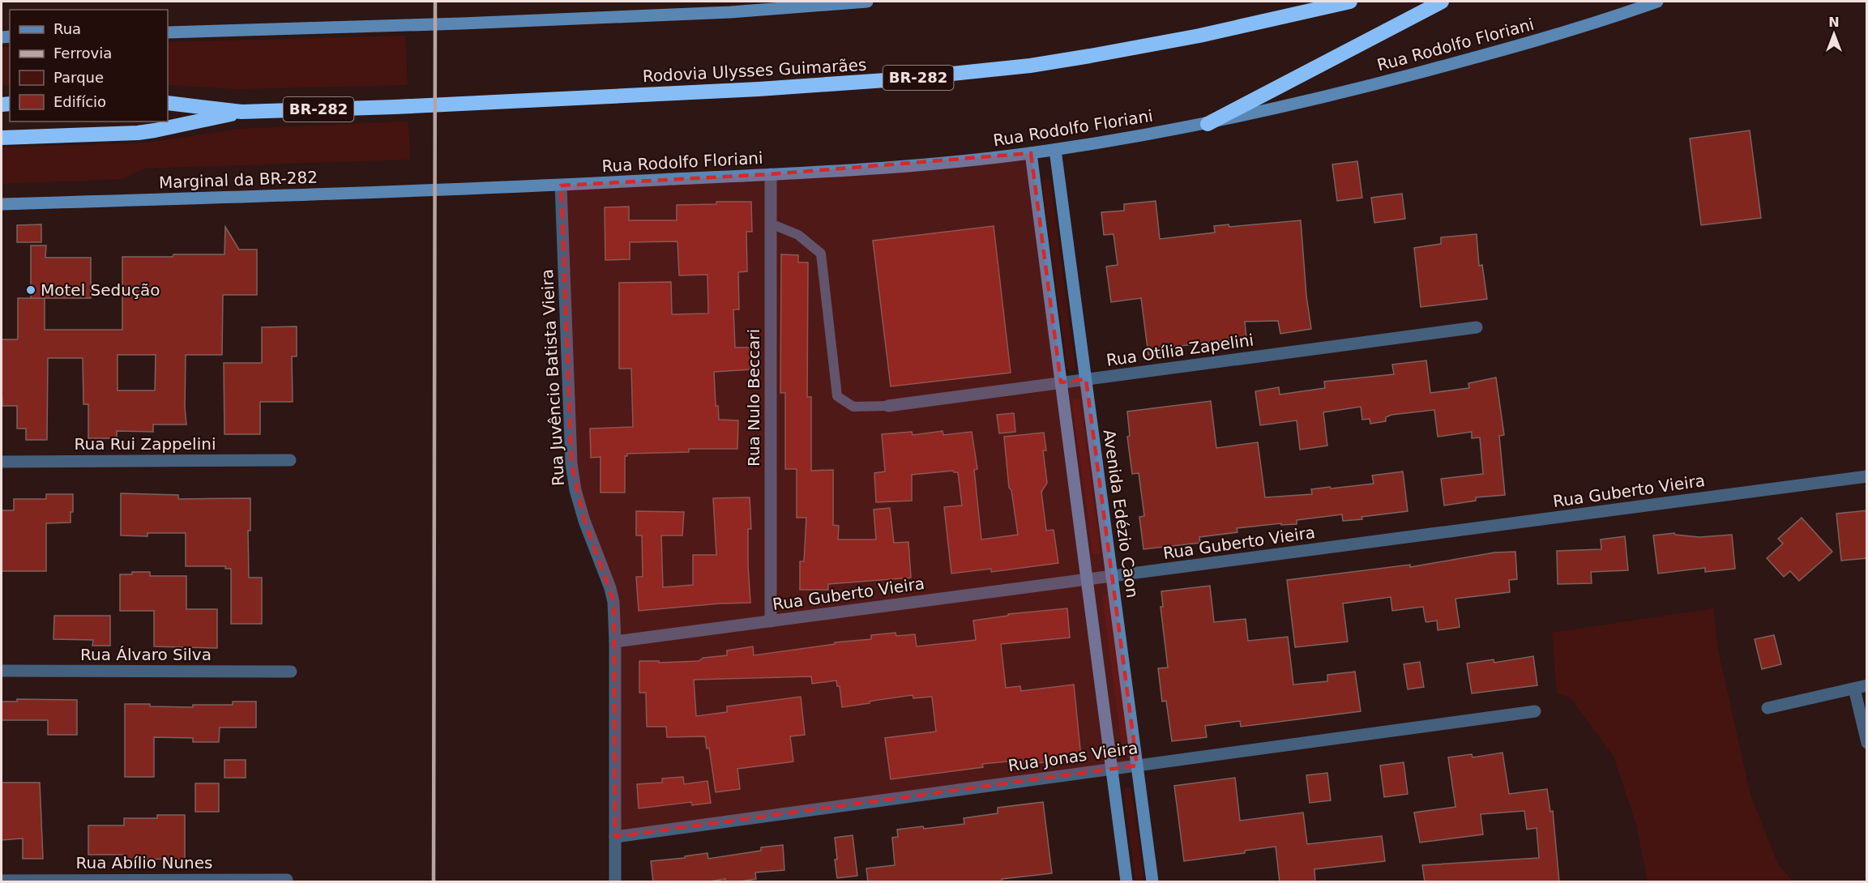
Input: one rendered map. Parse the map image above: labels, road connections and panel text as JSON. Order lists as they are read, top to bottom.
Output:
{
  "streets": {
    "highway": ["Rodovia Ulysses Guimarães", "BR-282"],
    "main road": ["Rua Rodolfo Floriani", "Marginal da BR-282", "Avenida Edézio Caon"],
    "street": [
      "Rua Otília Zapelini",
      "Rua Juvêncio Batista Vieira",
      "Rua Nulo Beccari",
      "Rua Rui Zappelini",
      "Rua Guberto Vieira",
      "Rua Álvaro Silva",
      "Rua Jonas Vieira",
      "Rua Abílio Nunes"
    ]
  },
  "crossings": [
    ["Rua Rodolfo Floriani", "Marginal da BR-282"],
    ["Rua Rodolfo Floriani", "Rua Juvêncio Batista Vieira"],
    ["Rua Rodolfo Floriani", "Rua Nulo Beccari"],
    ["Rua Rodolfo Floriani", "Avenida Edézio Caon"],
    ["Rua Otília Zapelini", "Avenida Edézio Caon"],
    ["Rua Juvêncio Batista Vieira", "Rua Guberto Vieira"],
    ["Rua Juvêncio Batista Vieira", "Rua Jonas Vieira"],
    ["Rua Nulo Beccari", "Rua Guberto Vieira"],
    ["Rua Guberto Vieira", "Avenida Edézio Caon"],
    ["Avenida Edézio Caon", "Rua Jonas Vieira"]
  ],
  "places": ["Motel Sedução"],
  "legend": [
    "Rua",
    "Ferrovia",
    "Parque",
    "Edifício"
  ],
  "north": "top"
}
